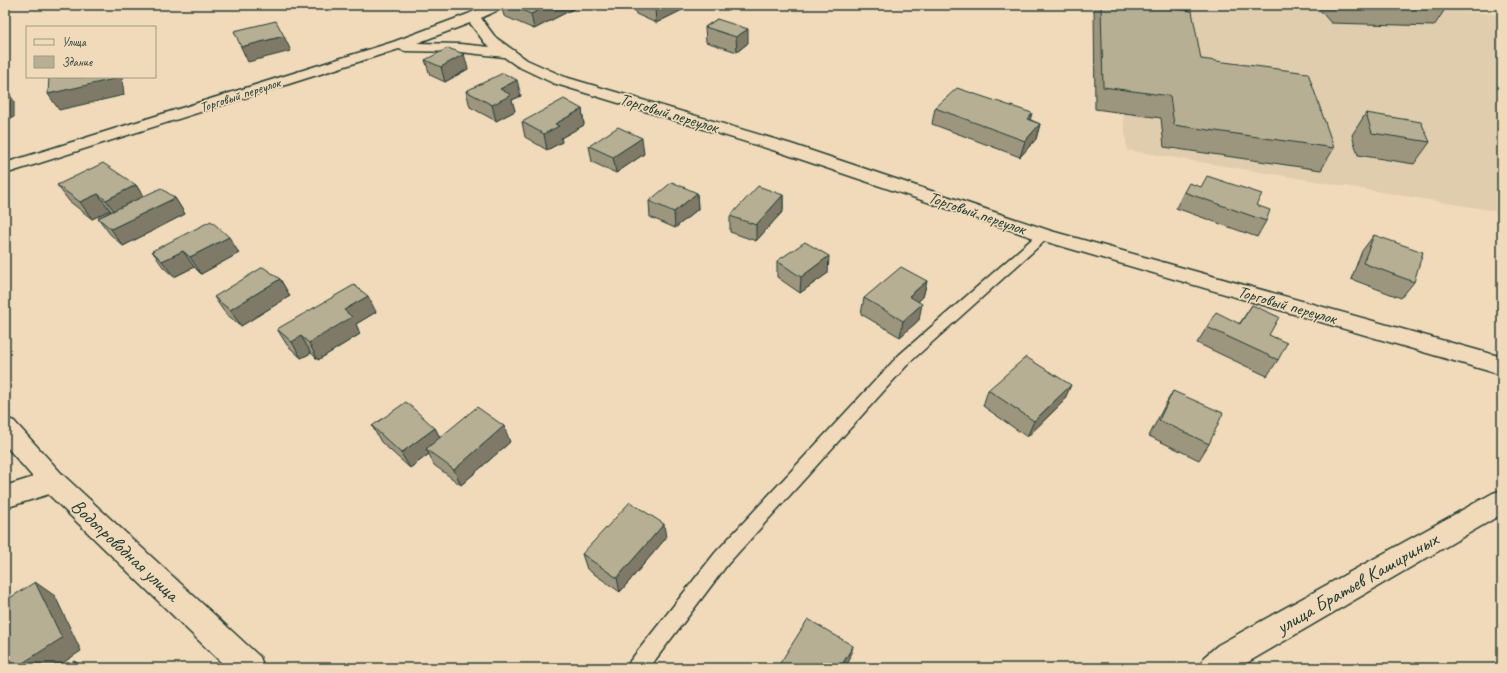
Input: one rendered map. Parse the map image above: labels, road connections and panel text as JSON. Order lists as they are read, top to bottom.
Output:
{
  "streets": {
    "street": ["Торговый переулок", "Водопроводная улица", "улица Братьев Кашириных"]
  },
  "legend": ["Улица", "Здание"]
}
